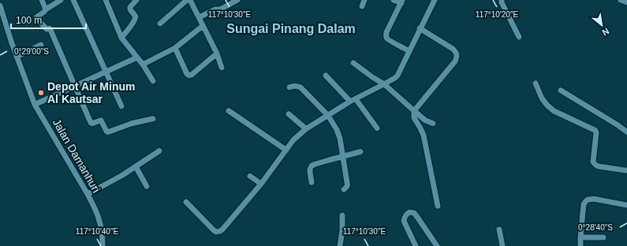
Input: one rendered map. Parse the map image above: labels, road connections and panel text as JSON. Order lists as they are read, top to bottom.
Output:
{
  "streets": {
    "street": ["Jalan Damanhuri"]
  },
  "districts": ["Sungai Pinang Dalam"],
  "places": ["Depot Air Minum Al Kautsar"],
  "scale_bar": "100 m",
  "north": "bottom right",
  "coordinates": [
    "117°10'30\"E",
    "117°10'20\"E",
    "0°29'00\"S",
    "0°28'40\"S",
    "117°10'40\"E"
  ]
}
